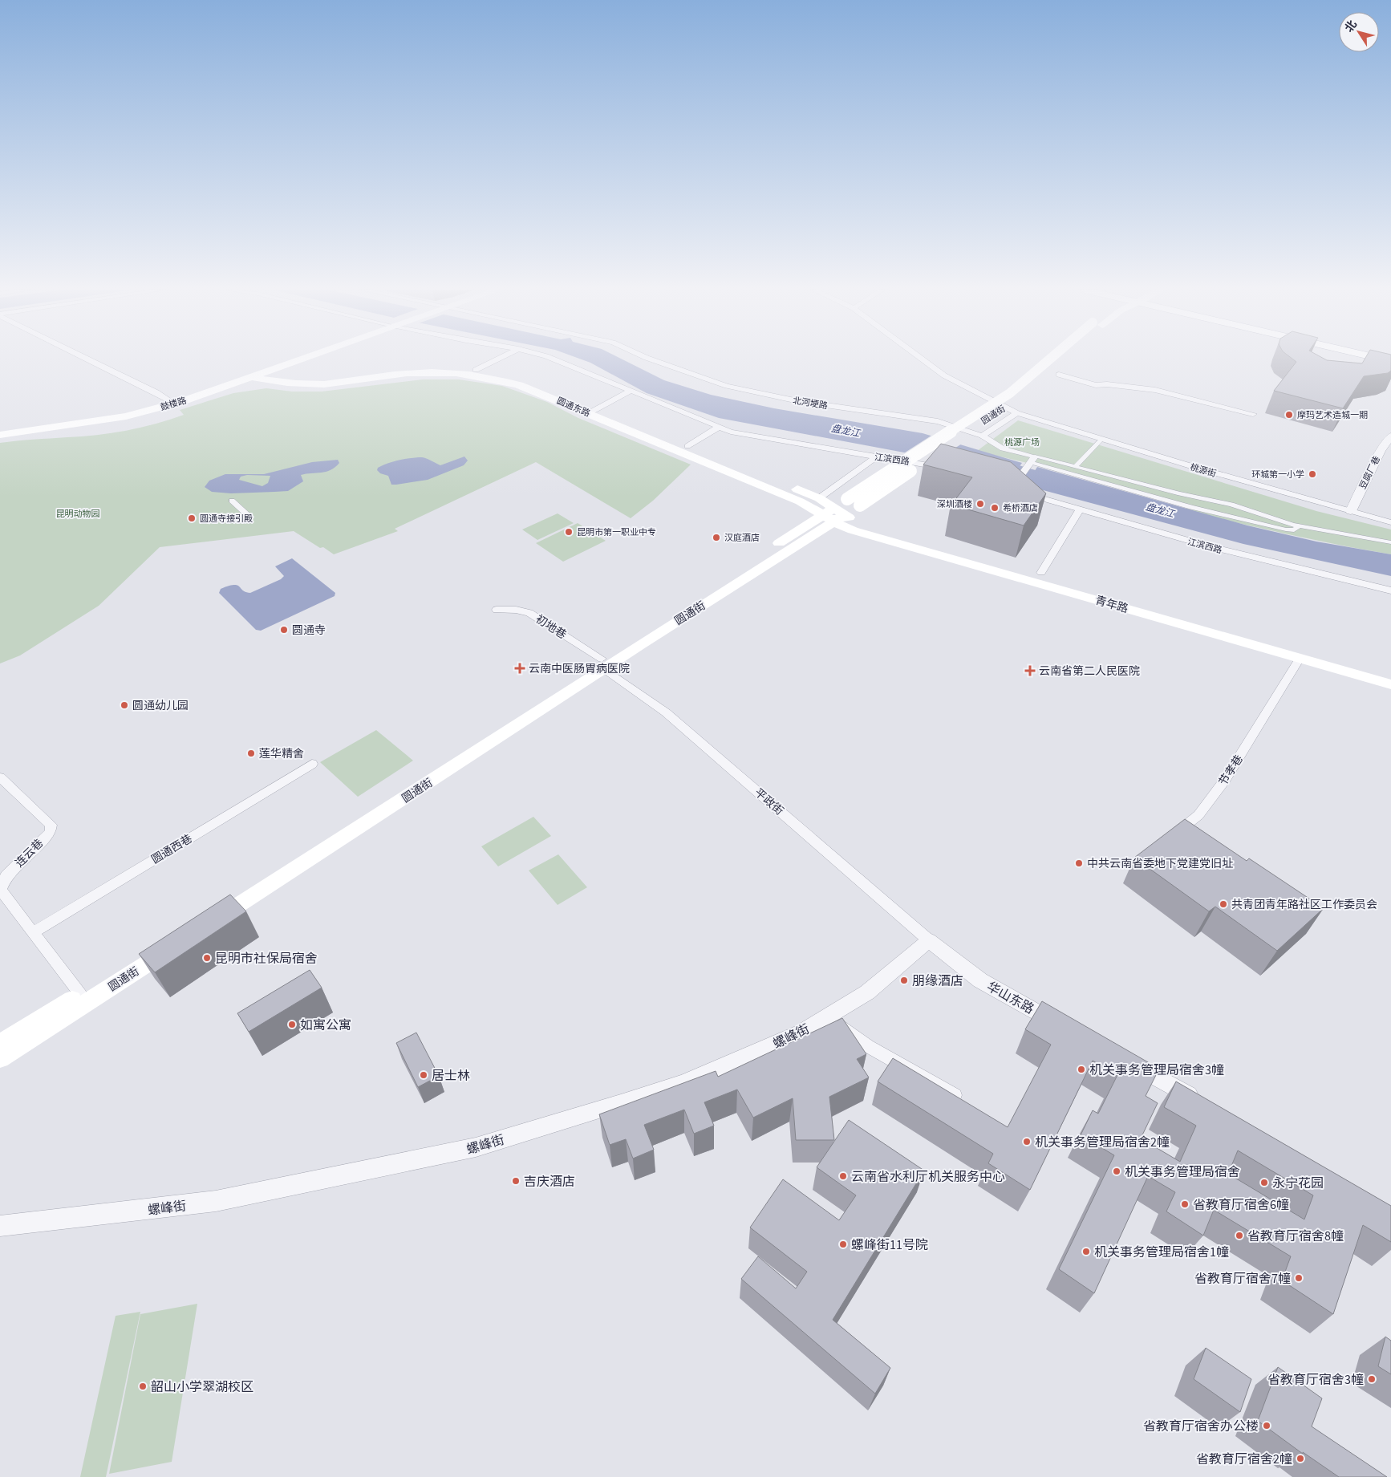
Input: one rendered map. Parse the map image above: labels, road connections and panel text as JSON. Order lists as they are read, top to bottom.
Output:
{
  "streets": {
    "main road": [
      "鼓楼路",
      "圆通东路",
      "园通街",
      "青年路",
      "圆通街"
    ],
    "street": [
      "北河埂路",
      "江滨西路",
      "桃源街",
      "豆腐厂巷",
      "初地巷",
      "节孝巷",
      "平政街",
      "圆通西巷",
      "连云巷",
      "华山东路",
      "螺峰街"
    ]
  },
  "crossings": [
    ["鼓楼路", "圆通东路"],
    ["圆通东路", "园通街"],
    ["圆通东路", "青年路"],
    ["圆通东路", "圆通街"],
    ["园通街", "青年路"],
    ["园通街", "圆通街"],
    ["桃源街", "豆腐厂巷"],
    ["青年路", "圆通街"],
    ["青年路", "节孝巷"],
    ["圆通街", "初地巷"],
    ["圆通街", "平政街"],
    ["圆通街", "连云巷"],
    ["初地巷", "平政街"],
    ["平政街", "华山东路"],
    ["平政街", "螺峰街"],
    ["圆通西巷", "连云巷"],
    ["华山东路", "螺峰街"]
  ],
  "water": ["盘龙江"],
  "parks": ["桃源广场", "昆明动物园"],
  "places": {
    "other": [
      "摩玛艺术造城一期",
      "环城第一小学",
      "深圳酒楼",
      "希桥酒店",
      "圆通寺接引殿",
      "昆明市第一职业中专",
      "汉庭酒店",
      "圆通寺",
      "圆通幼儿园",
      "莲华精舍",
      "中共云南省委地下党建党旧址",
      "共青团青年路社区工作委员会",
      "昆明市社保局宿舍",
      "朋缘酒店",
      "如寓公寓",
      "机关事务管理局宿舍3幢",
      "居士林",
      "机关事务管理局宿舍2幢",
      "机关事务管理局宿舍",
      "云南省水利厅机关服务中心",
      "吉庆酒店",
      "永宁花园",
      "省教育厅宿舍6幢",
      "省教育厅宿舍8幢",
      "螺峰街11号院",
      "机关事务管理局宿舍1幢",
      "省教育厅宿舍7幢",
      "省教育厅宿舍3幢",
      "韶山小学翠湖校区",
      "省教育厅宿舍办公楼",
      "省教育厅宿舍2幢"
    ],
    "health": ["云南中医肠胃病医院", "云南省第二人民医院"]
  },
  "north": "top left"
}
